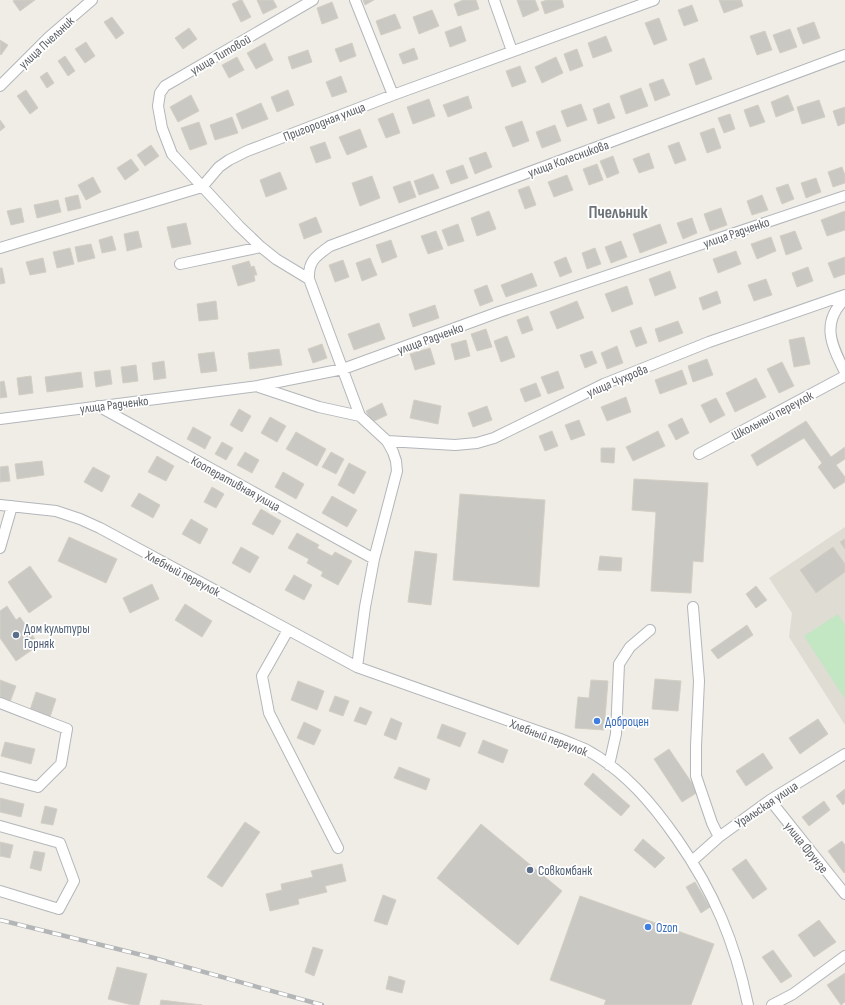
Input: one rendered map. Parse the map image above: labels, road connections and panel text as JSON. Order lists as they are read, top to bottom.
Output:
{
  "streets": {
    "street": [
      "улица Пчельник",
      "улица Титовой",
      "Пригородная улица",
      "улица Колесникова",
      "улица Радченко",
      "улица Чухрова",
      "Школьный переулок",
      "Кооперативная улица",
      "Хлебный переулок",
      "Уральская улица",
      "улица Фрунзе"
    ]
  },
  "crossings": [
    ["улица Титовой", "Пригородная улица"],
    ["улица Титовой", "улица Колесникова"],
    ["улица Радченко", "Кооперативная улица"],
    ["Хлебный переулок", "Уральская улица"],
    ["Уральская улица", "улица Фрунзе"]
  ],
  "districts": ["Пчельник"],
  "places": [
    "Дом культуры Горняк",
    "Доброцен",
    "Совкомбанк",
    "Ozon"
  ]
}
